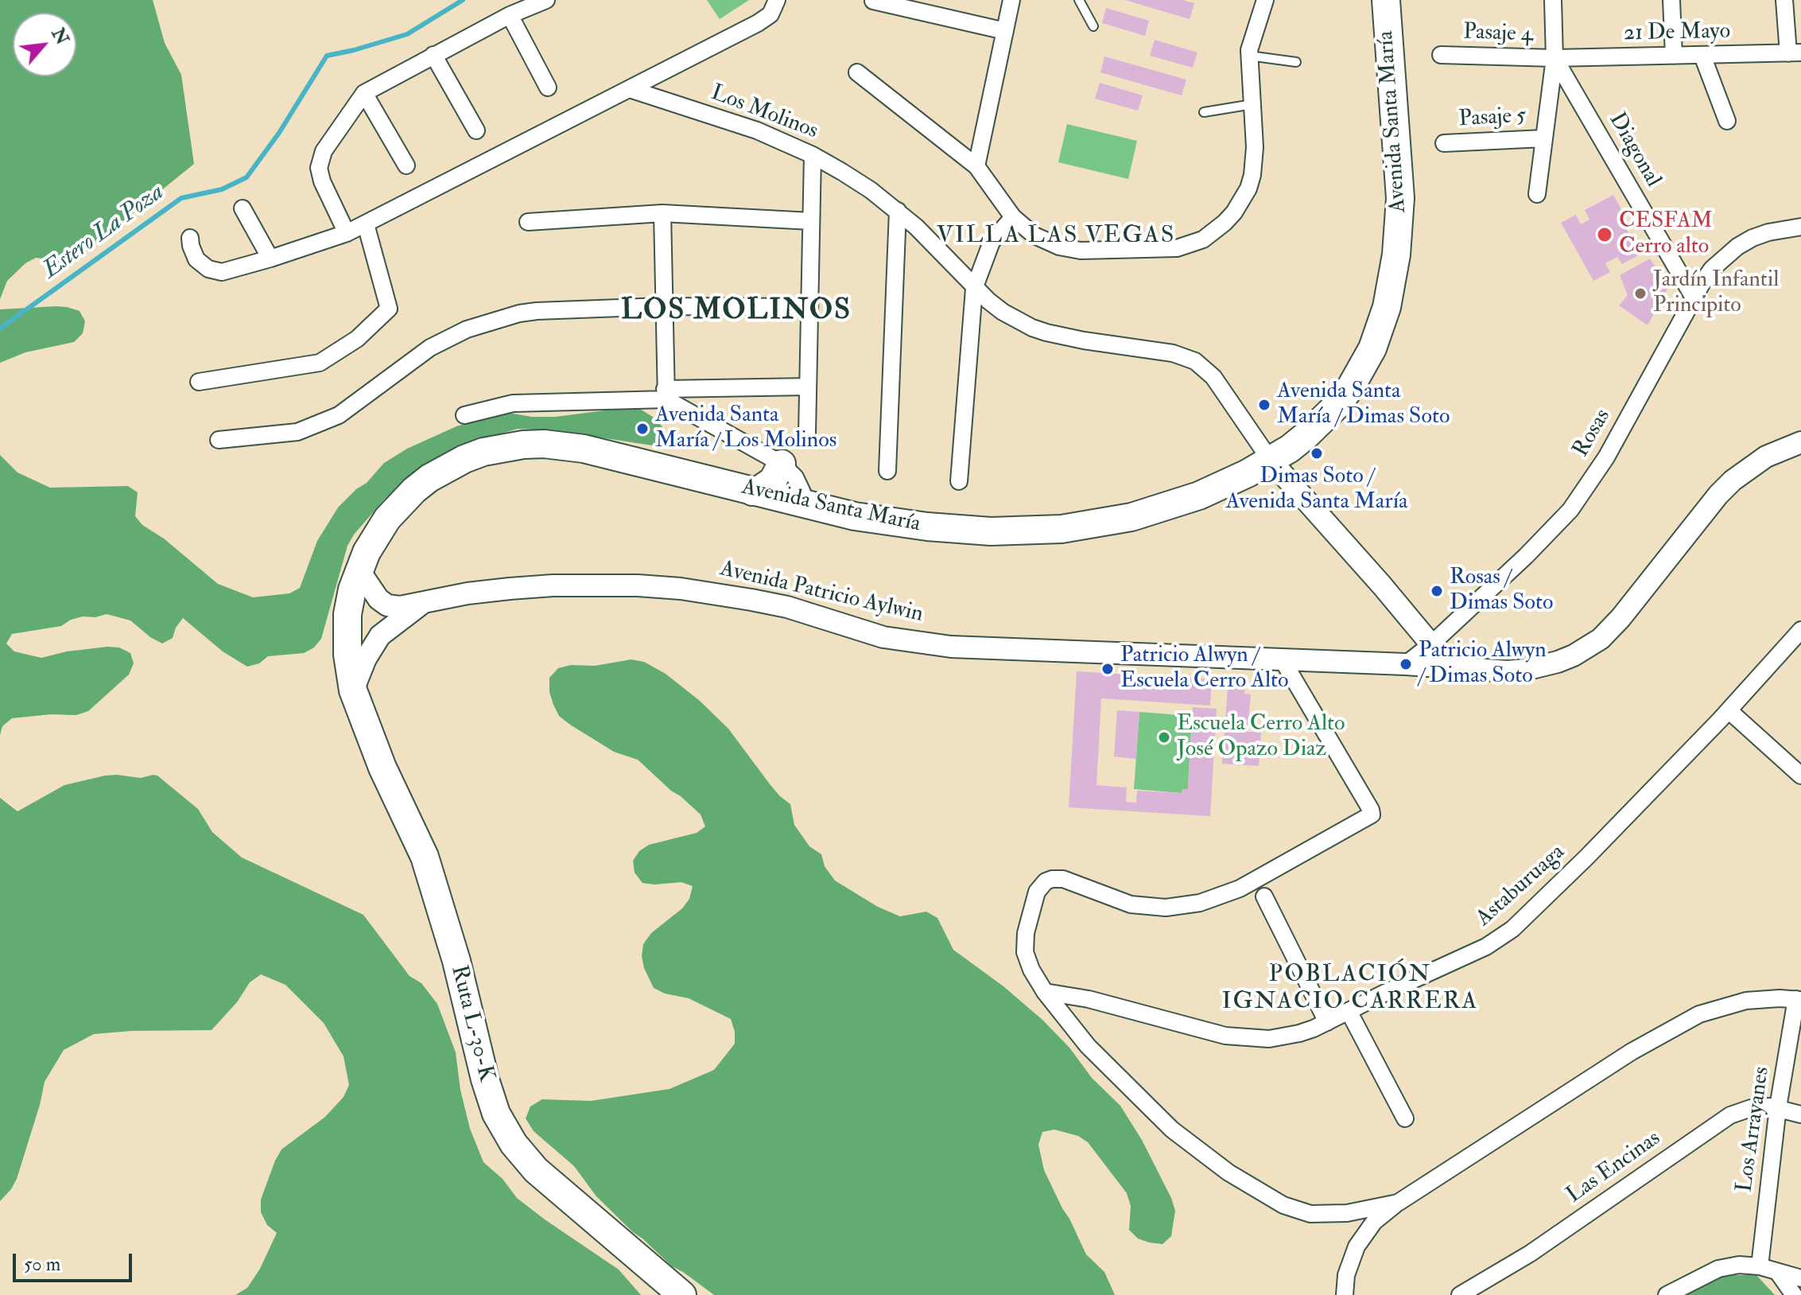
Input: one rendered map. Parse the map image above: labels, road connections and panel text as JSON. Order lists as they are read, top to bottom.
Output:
{
  "streets": {
    "main road": ["Avenida Santa María", "Ruta L-30-K"],
    "street": [
      "21 De Mayo",
      "Pasaje 4",
      "Los Molinos",
      "Pasaje 5",
      "Diagonal",
      "Rosas",
      "Avenida Patricio Aylwin",
      "Astaburuaga",
      "Los Arrayanes",
      "Las Encinas"
    ]
  },
  "crossings": [
    ["21 De Mayo", "Pasaje 4"],
    ["21 De Mayo", "Diagonal"],
    ["Pasaje 4", "Diagonal"],
    ["Los Molinos", "Avenida Santa María"],
    ["Avenida Santa María", "Avenida Patricio Aylwin"],
    ["Avenida Santa María", "Ruta L-30-K"],
    ["Diagonal", "Rosas"],
    ["Rosas", "Avenida Patricio Aylwin"],
    ["Avenida Patricio Aylwin", "Ruta L-30-K"],
    ["Los Arrayanes", "Las Encinas"]
  ],
  "districts": ["VILLA LAS VEGAS", "LOS MOLINOS", "POBLACIÓN IGNACIO CARRERA"],
  "water": ["Estero La Poza"],
  "places": [
    "CESFAM Cerro alto",
    "Jardín Infantil Principito",
    "Avenida Santa María / Dimas Soto",
    "Avenida Santa María / Los Molinos",
    "Dimas Soto / Avenida Santa María",
    "Rosas / Dimas Soto",
    "Patricio Alwyn / Dimas Soto",
    "Patricio Alwyn / Escuela Cerro Alto",
    "Escuela Cerro Alto José Opazo Diaz"
  ],
  "scale_bar": "50 m",
  "north": "top right"
}
